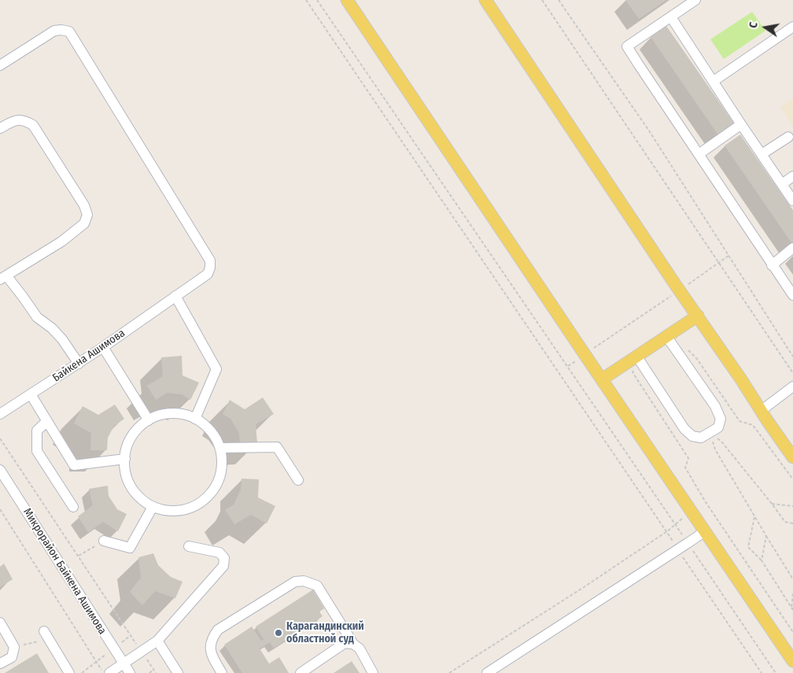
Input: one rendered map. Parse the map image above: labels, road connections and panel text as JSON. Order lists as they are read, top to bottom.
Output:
{
  "streets": {
    "street": ["Байкена Ашимова", "Микрорайон Байкена Ашимова"]
  },
  "places": ["Карагандинский областной суд"],
  "north": "left"
}
